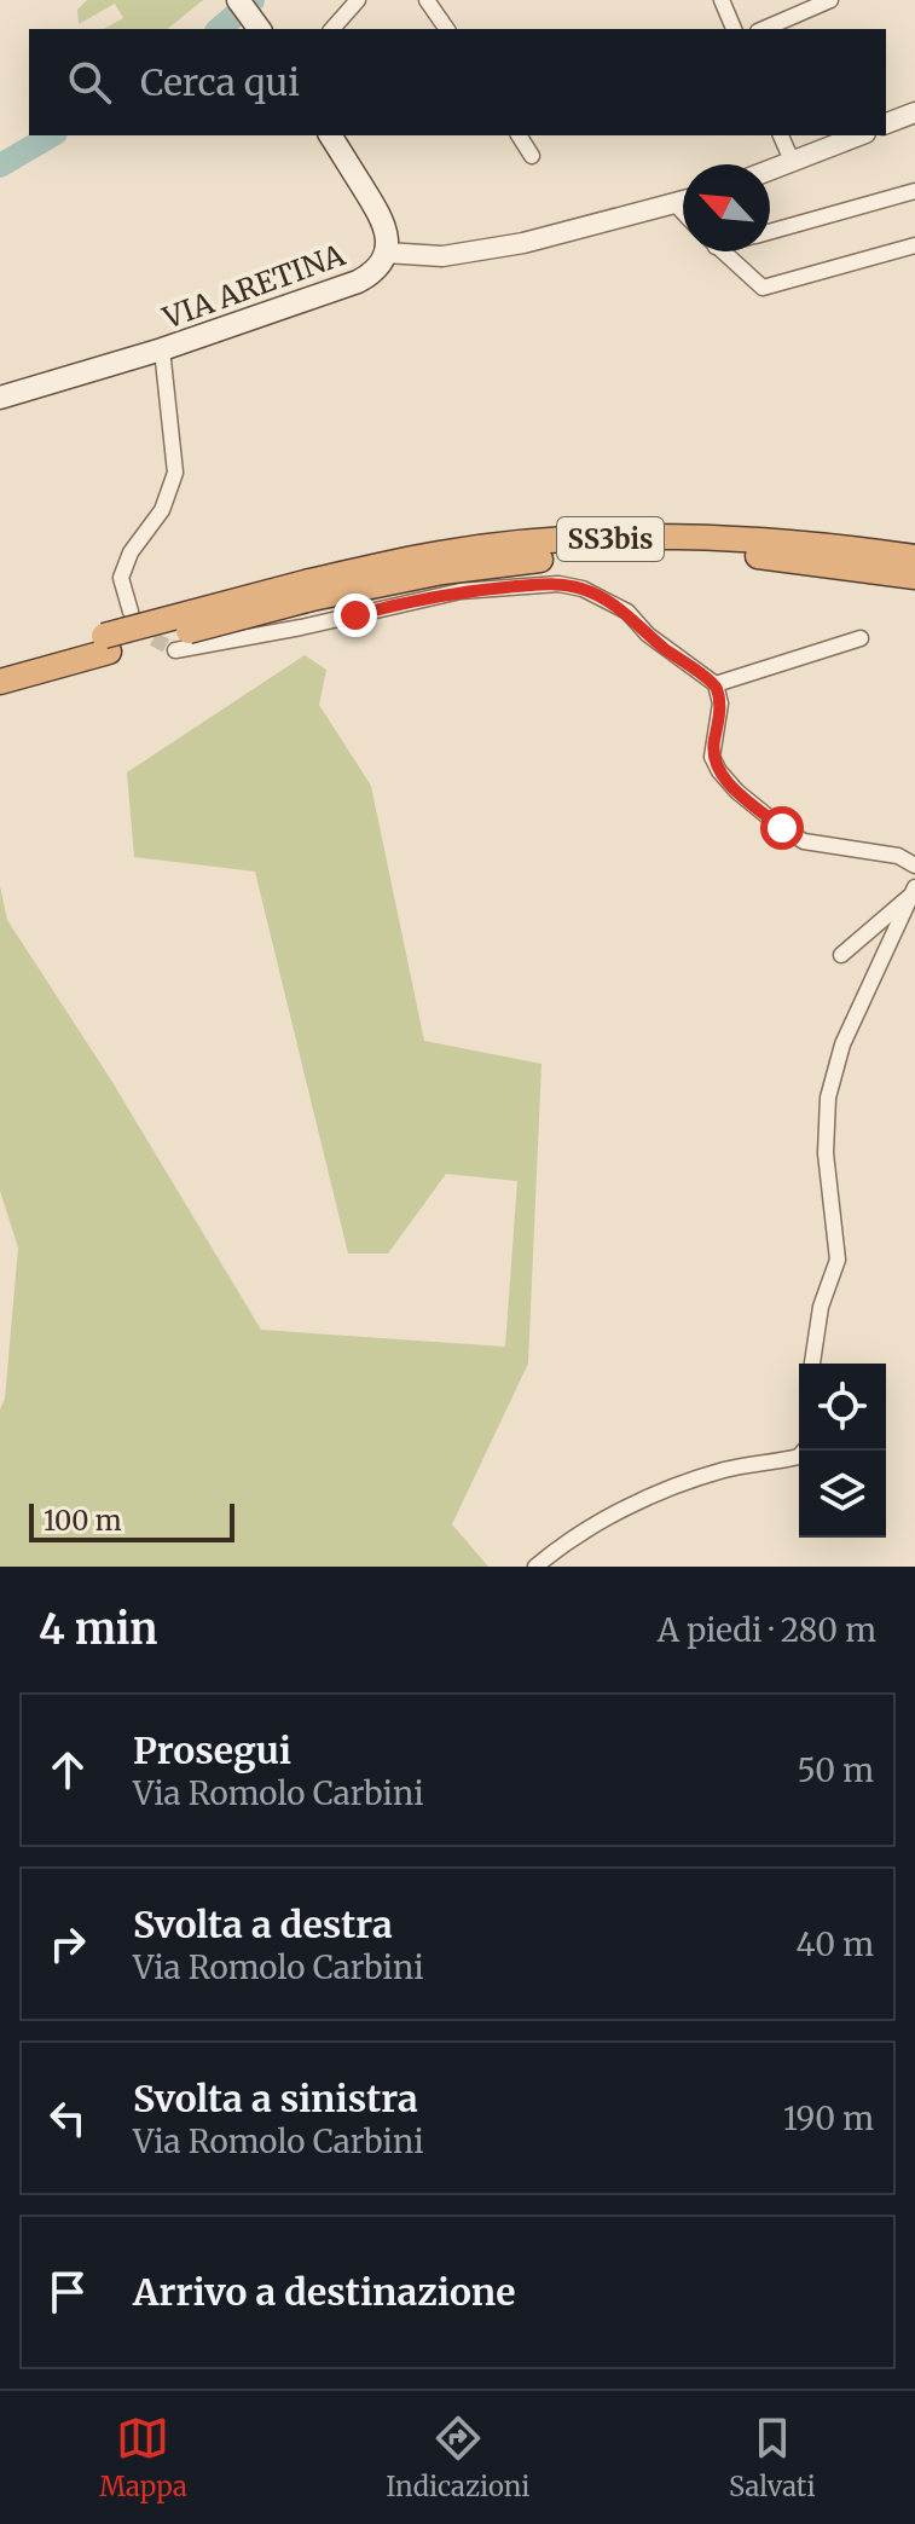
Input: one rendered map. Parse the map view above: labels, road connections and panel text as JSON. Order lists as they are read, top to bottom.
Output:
{
  "streets": {
    "highway": ["SS3bis"],
    "main road": ["VIA ARETINA"]
  },
  "scale_bar": "100 m",
  "north": "top left",
  "page": {
    "search": "Cerca qui",
    "scale": "100 m",
    "heading": ["4 min", "A piedi · 280 m"],
    "list": [
      ["Prosegui", "Via Romolo Carbini", "50 m"],
      ["Svolta a destra", "Via Romolo Carbini", "40 m"],
      ["Svolta a sinistra", "Via Romolo Carbini", "190 m"],
      "Arrivo a destinazione"
    ],
    "nav": ["Mappa", "Indicazioni", "Salvati"]
  }
}
